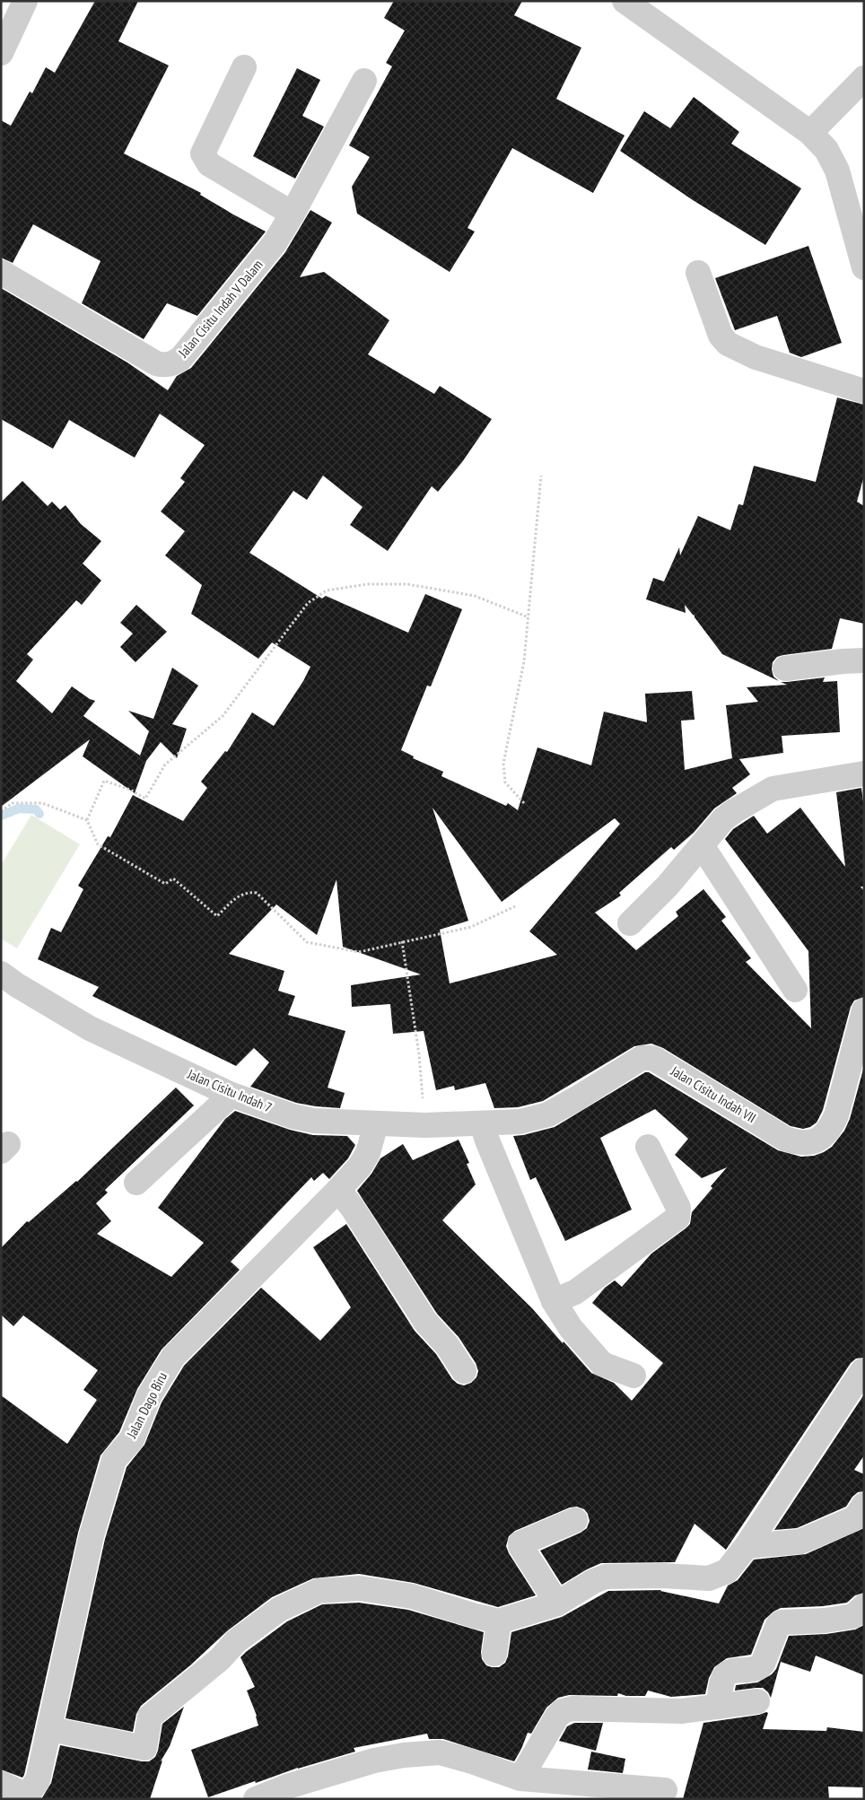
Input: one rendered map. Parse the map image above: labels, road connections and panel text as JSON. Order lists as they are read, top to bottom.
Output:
{
  "streets": {
    "street": [
      "Jalan Cisitu Indah V Dalam",
      "Jalan Cisitu Indah 7",
      "Jalan Cisitu Indah VII",
      "Jalan Dago Biru"
    ]
  },
  "crossings": [
    ["Jalan Cisitu Indah 7", "Jalan Cisitu Indah VII"],
    ["Jalan Cisitu Indah 7", "Jalan Dago Biru"]
  ]
}
